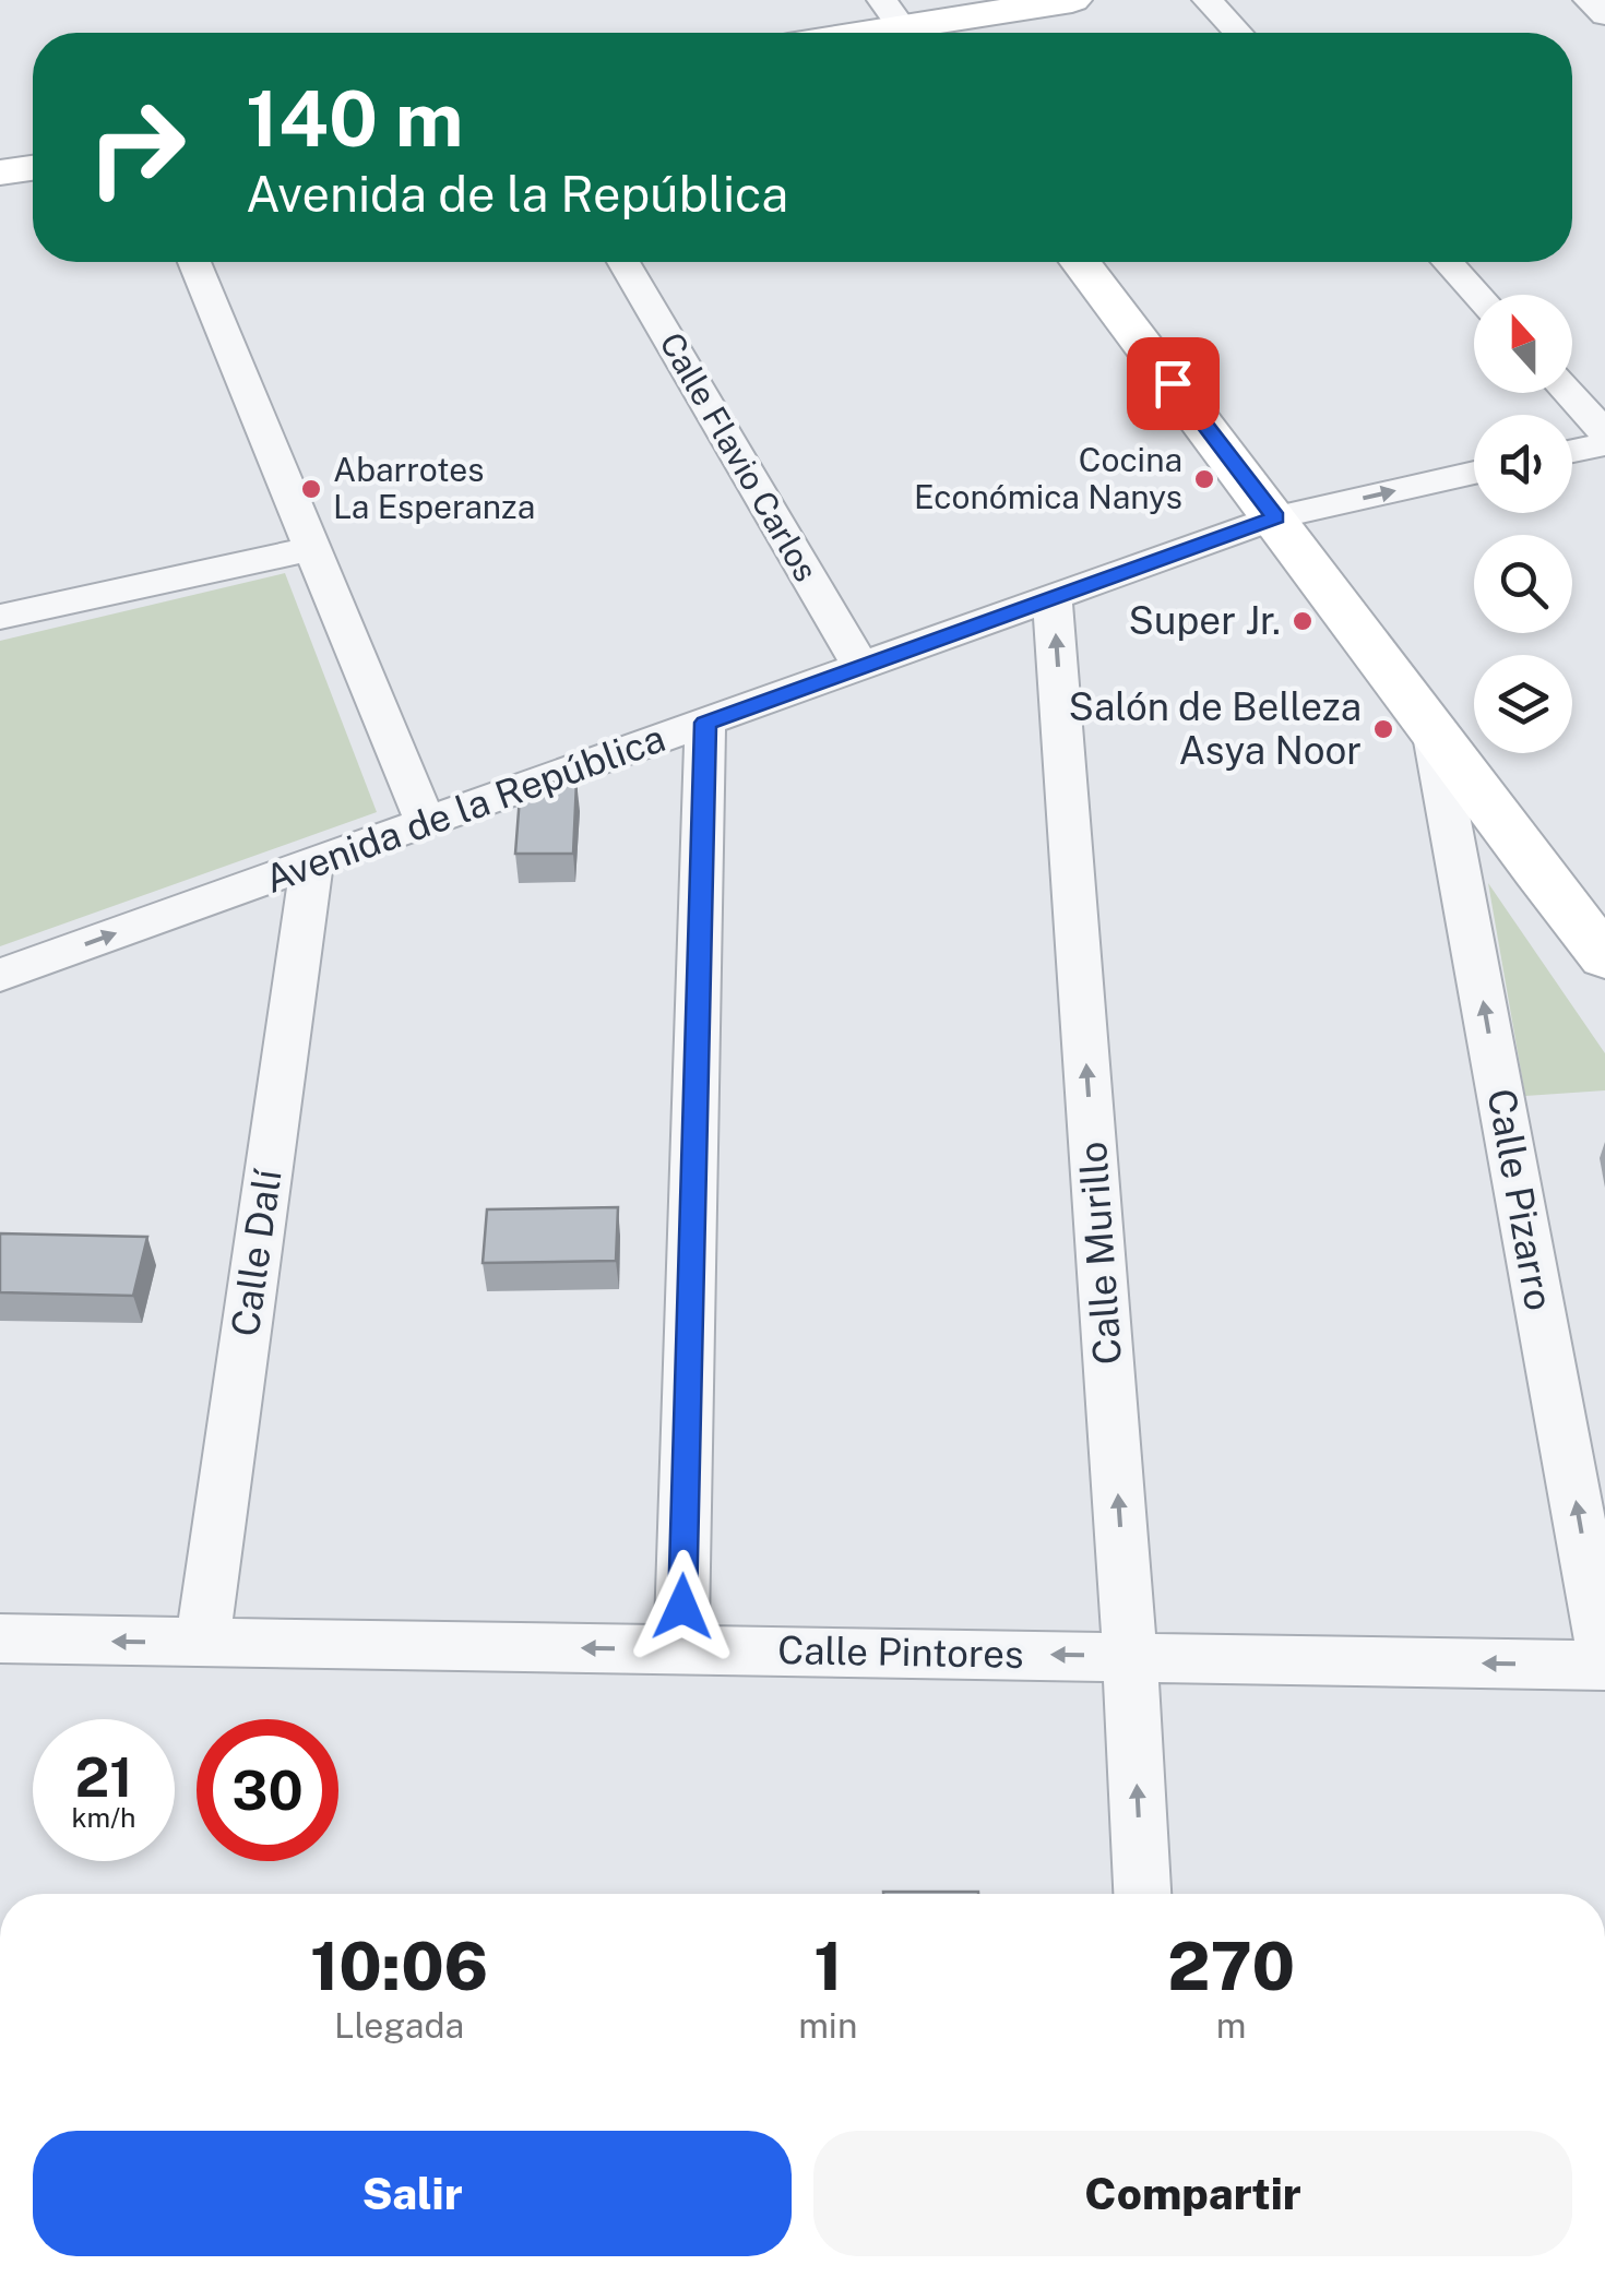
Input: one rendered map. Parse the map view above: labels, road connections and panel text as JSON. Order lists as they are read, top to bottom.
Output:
{
  "streets": {
    "street": [
      "Calle Flavio Carlos",
      "Avenida de la República",
      "Calle Pizarro",
      "Calle Dalí",
      "Calle Murillo",
      "Calle Pintores"
    ]
  },
  "crossings": [
    ["Calle Flavio Carlos", "Avenida de la República"],
    ["Avenida de la República", "Calle Dalí"],
    ["Avenida de la República", "Calle Murillo"],
    ["Calle Pizarro", "Calle Pintores"],
    ["Calle Dalí", "Calle Pintores"],
    ["Calle Murillo", "Calle Pintores"]
  ],
  "one_way": ["Calle Pizarro", "Calle Pintores"],
  "places": [
    "Cocina Económica Nanys",
    "Abarrotes La Esperanza",
    "Super Jr.",
    "Salón de Belleza Asya Noor"
  ],
  "north": "top",
  "page": {
    "turn": ["140 m", "Avenida de la República"],
    "speed": "21 km/h",
    "limit": "30",
    "eta": [
      "10:06",
      "Llegada",
      "1",
      "min",
      "270",
      "m"
    ],
    "buttons": ["Salir", "Compartir"]
  }
}
